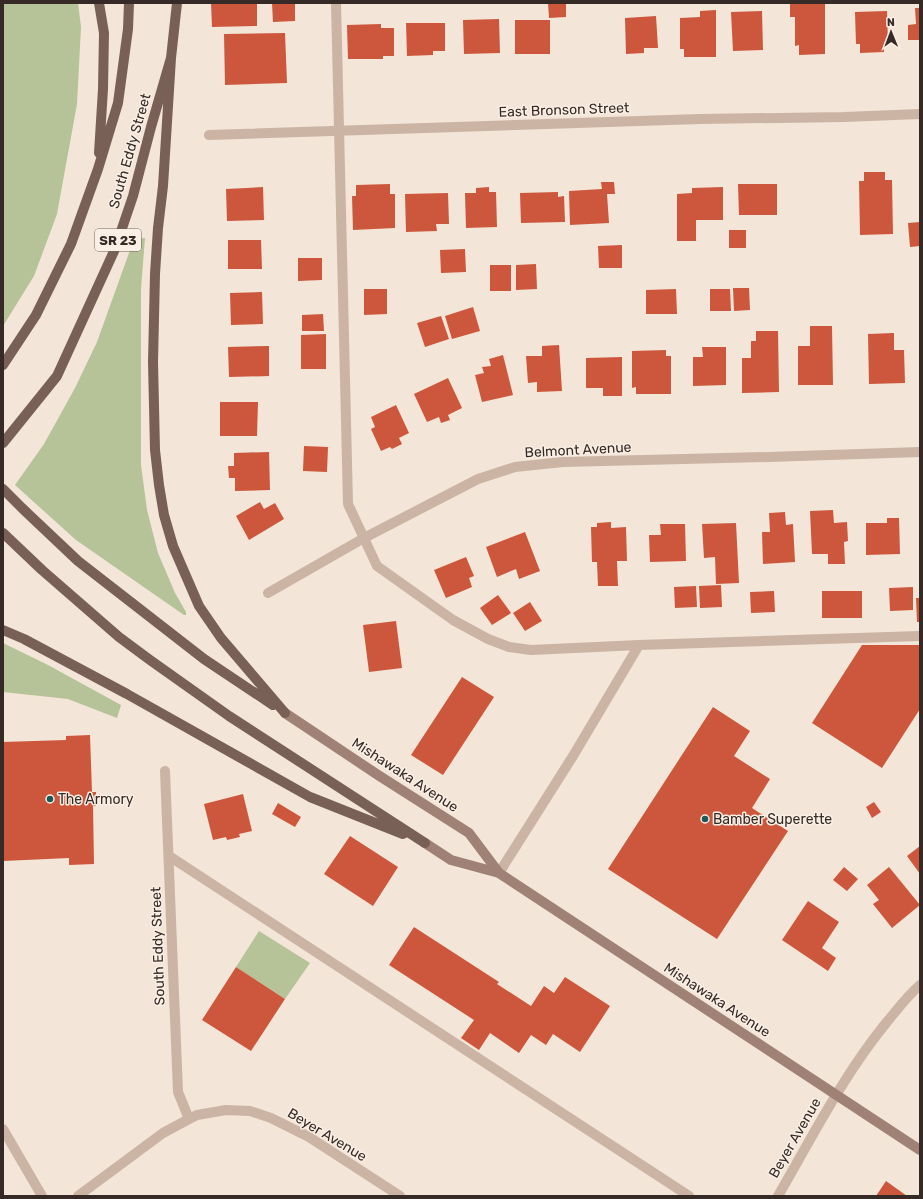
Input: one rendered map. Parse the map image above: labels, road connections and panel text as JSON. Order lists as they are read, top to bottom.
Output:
{
  "streets": {
    "main road": ["South Eddy Street", "SR 23", "Mishawaka Avenue"],
    "street": ["East Bronson Street", "Belmont Avenue", "Beyer Avenue"]
  },
  "crossings": [
    ["South Eddy Street", "Beyer Avenue"],
    ["Mishawaka Avenue", "Beyer Avenue"]
  ],
  "places": ["The Armory", "Bamber Superette"],
  "north": "top"
}
